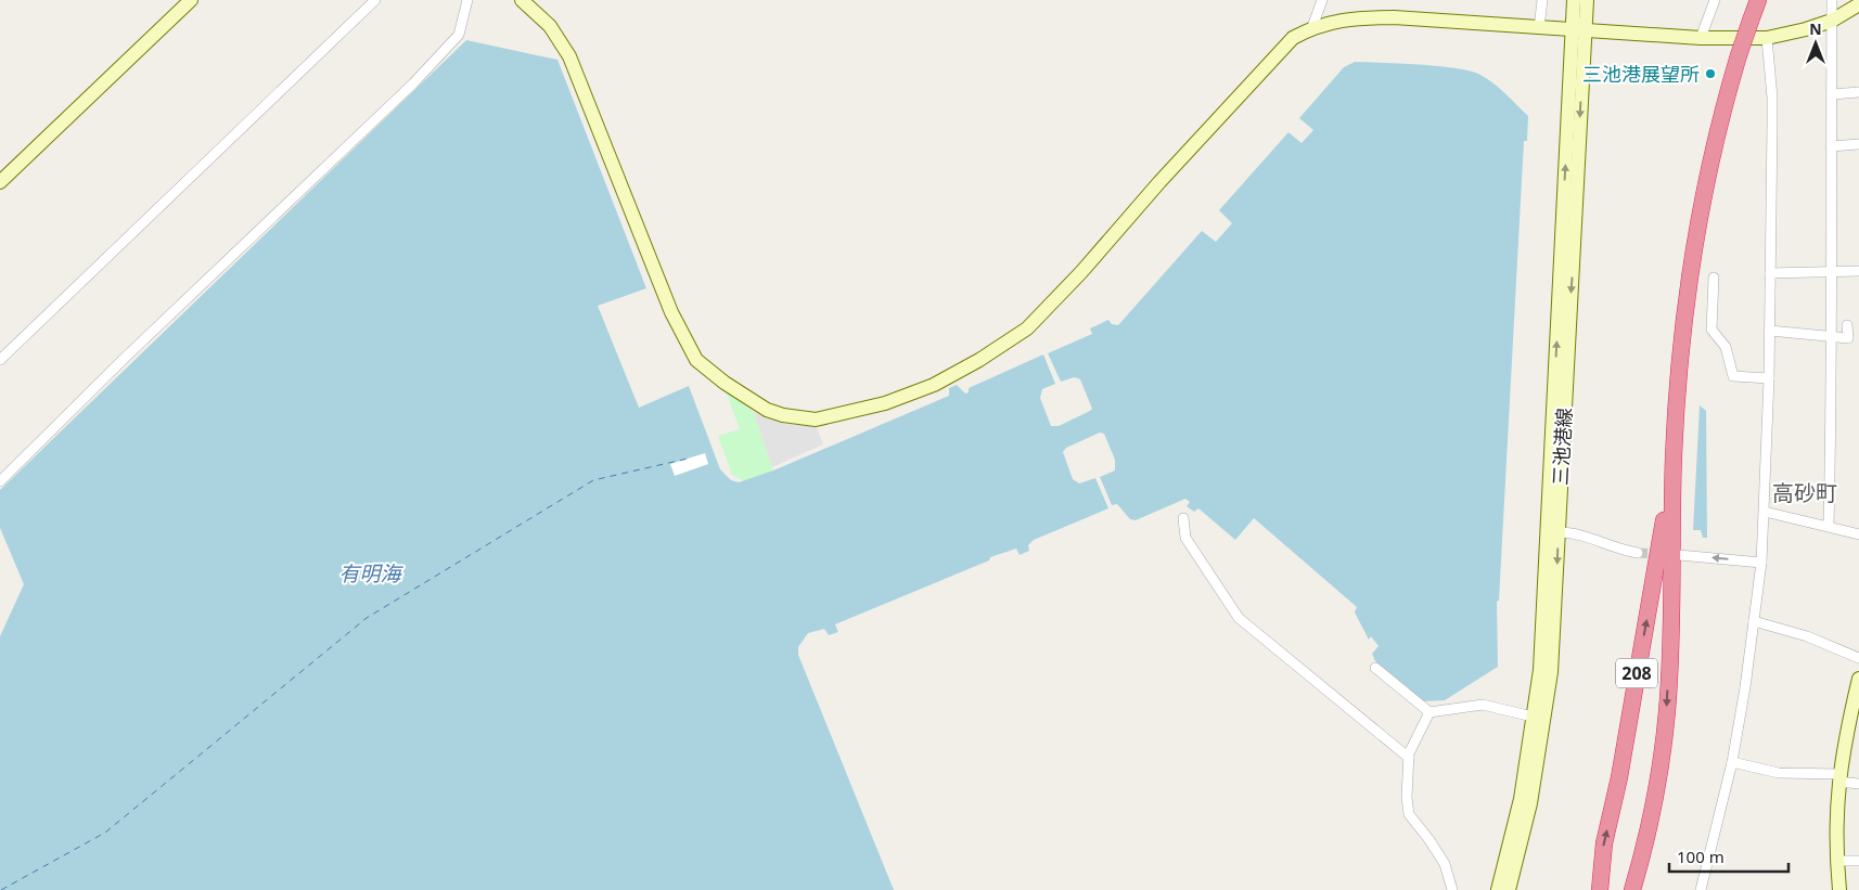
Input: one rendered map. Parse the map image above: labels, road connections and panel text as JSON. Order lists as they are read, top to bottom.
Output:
{
  "streets": {
    "highway": ["208"],
    "street": ["三池港線"]
  },
  "districts": ["高砂町"],
  "water": ["有明海"],
  "places": ["三池港展望所"],
  "scale_bar": "100 m",
  "north": "top"
}
